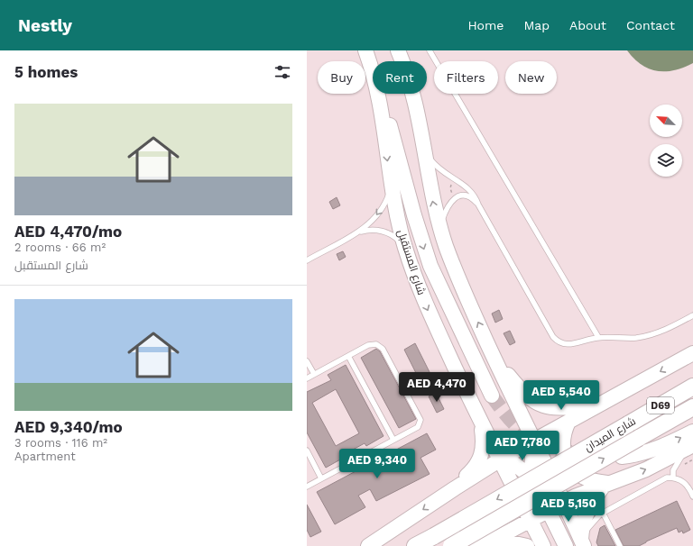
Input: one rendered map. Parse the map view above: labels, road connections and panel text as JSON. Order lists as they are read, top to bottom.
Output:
{
  "streets": {
    "main road": ["شارع المستقبل", "D69", "شارع الميدان"]
  },
  "north": "top left",
  "page": {
    "header": "Nestly",
    "nav": [
      "Home",
      "Map",
      "About",
      "Contact"
    ],
    "heading": "5 homes",
    "chip": [
      "Buy",
      "Rent",
      "Filters",
      "New"
    ],
    "list": [
      {
        "name": "AED 4,470/mo",
        "note": "2 rooms · 66 m² · شارع المستقبل"
      },
      {
        "name": "AED 9,340/mo",
        "note": "3 rooms · 116 m² · Apartment"
      }
    ],
    "price": [
      "AED 4,470",
      "AED 5,540",
      "AED 7,780",
      "AED 9,340",
      "AED 5,150"
    ]
  }
}
